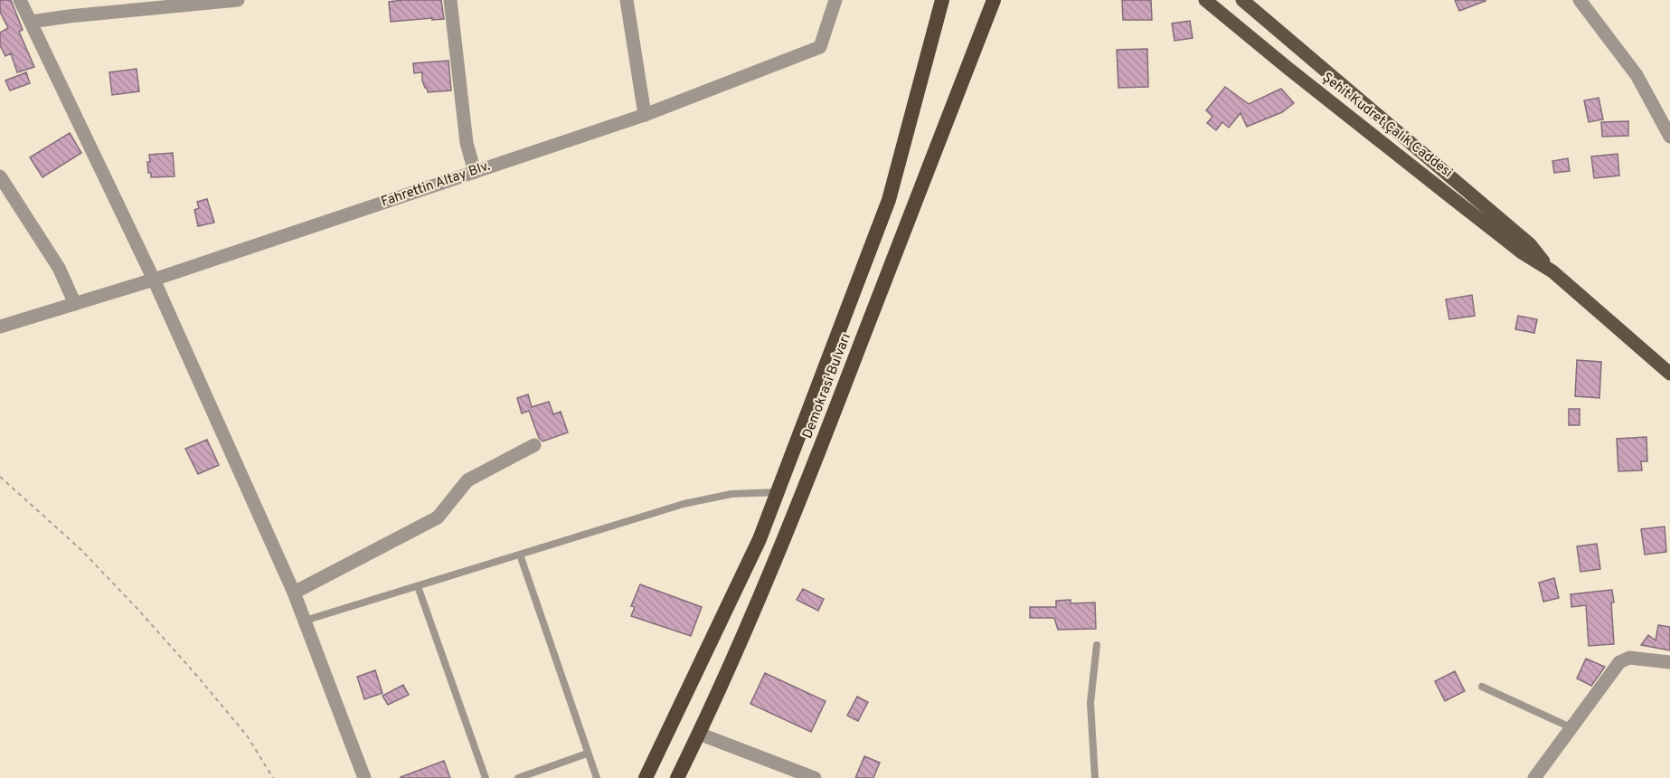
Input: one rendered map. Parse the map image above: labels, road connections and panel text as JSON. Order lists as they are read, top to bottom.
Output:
{
  "streets": {
    "highway": ["Demokrasi Bulvarı"],
    "main road": ["Şehit Kudret Çalık Caddesi"],
    "street": ["Fahrettin Altay Blv."]
  }
}
